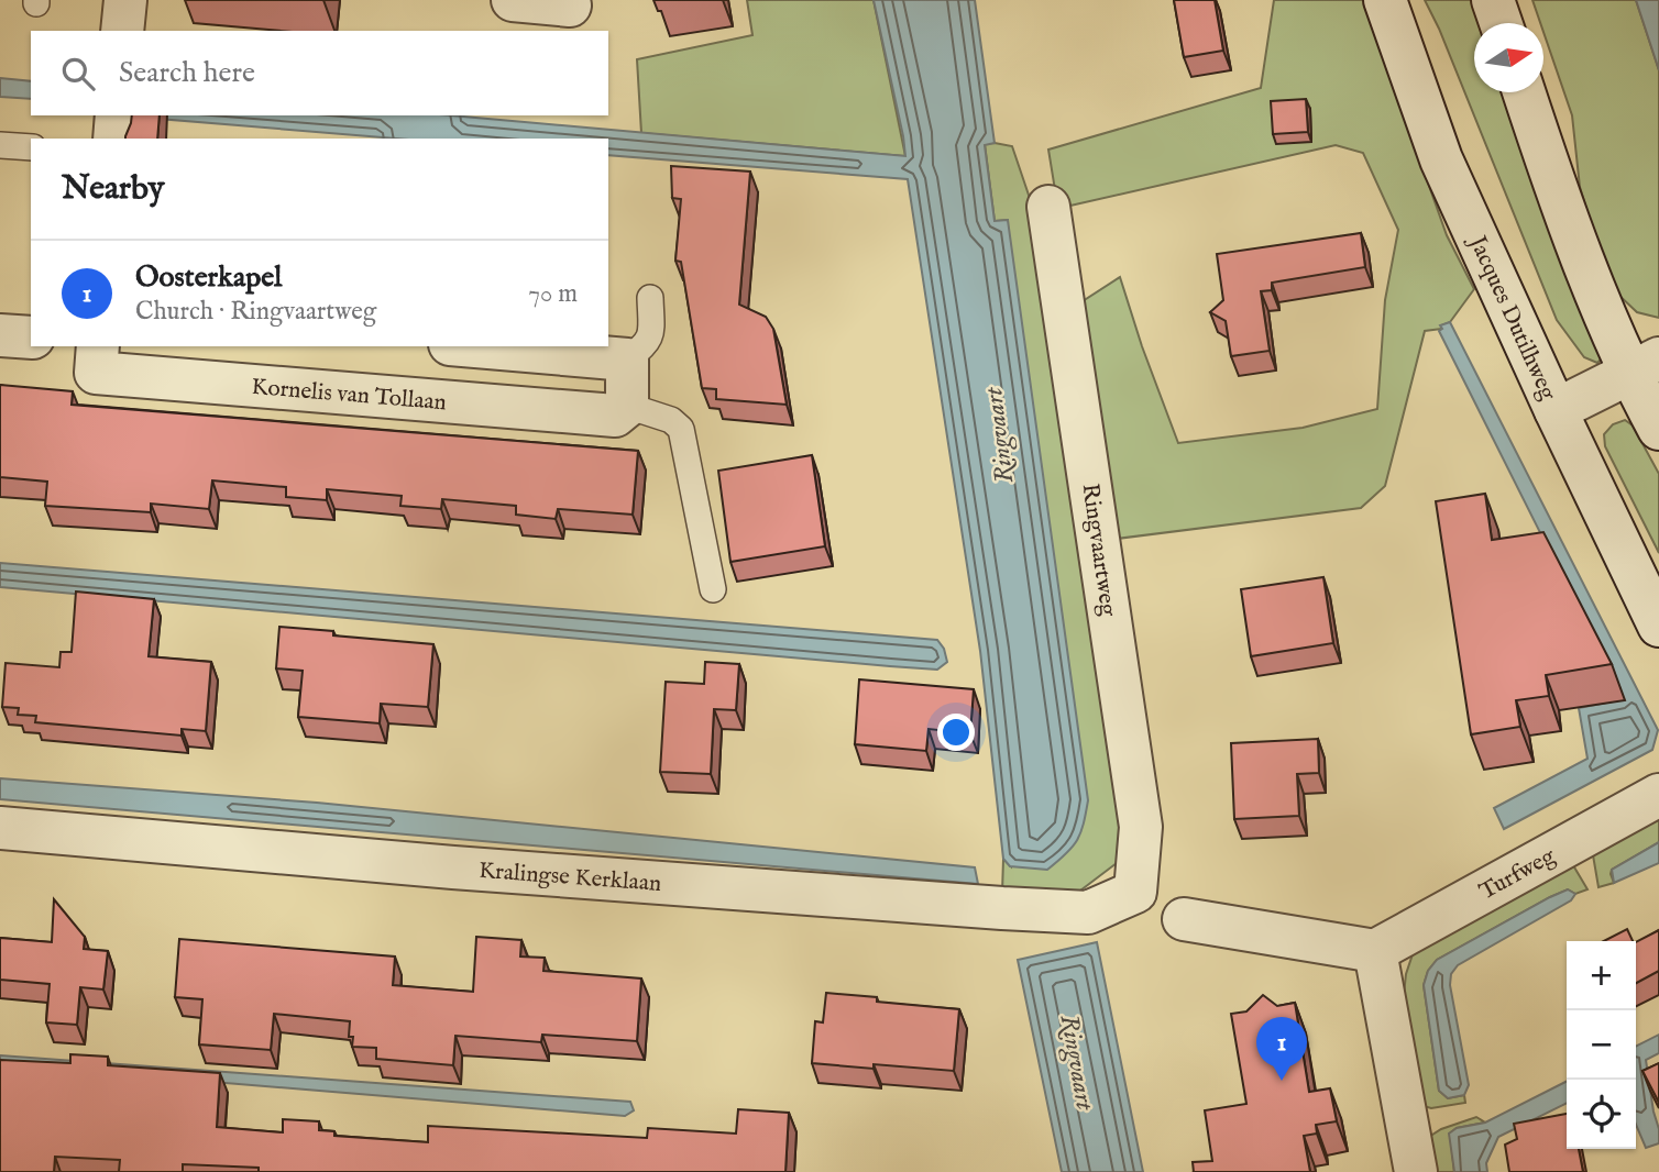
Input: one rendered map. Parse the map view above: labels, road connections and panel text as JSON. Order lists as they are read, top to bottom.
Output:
{
  "streets": {
    "street": [
      "Jacques Dutilhweg",
      "Kornelis van Tollaan",
      "Ringvaartweg",
      "Turfweg",
      "Kralingse Kerklaan"
    ]
  },
  "crossings": [
    ["Ringvaartweg", "Kralingse Kerklaan"]
  ],
  "water": ["Ringvaart"],
  "north": "right",
  "page": {
    "search": "Search here",
    "heading": "Nearby",
    "list": [
      {
        "mark": "1",
        "name": "Oosterkapel",
        "note": "Church · Ringvaartweg",
        "value": "70 m"
      }
    ],
    "map_buttons": ["+", "−"],
    "pins": "1"
  }
}
